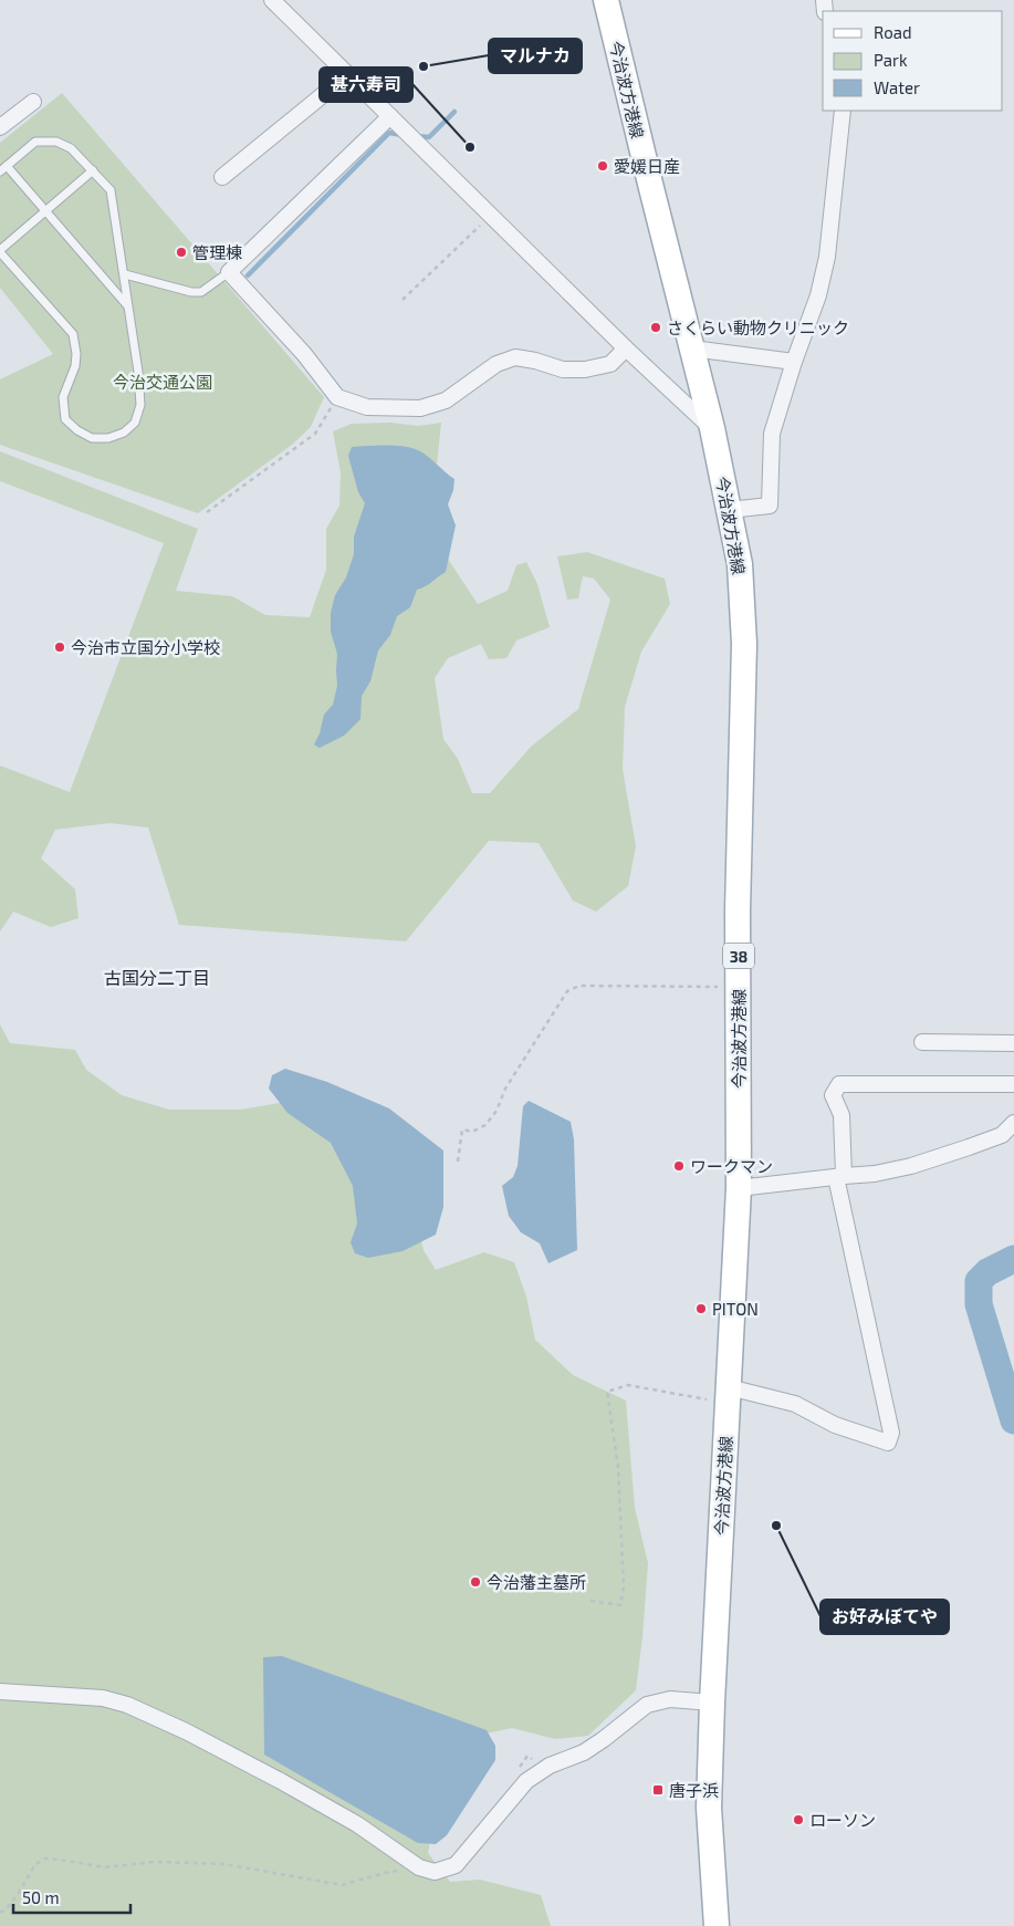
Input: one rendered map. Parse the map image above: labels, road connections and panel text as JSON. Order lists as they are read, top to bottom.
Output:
{
  "streets": {
    "main road": ["今治波方港線", "38"]
  },
  "districts": ["古国分二丁目"],
  "parks": ["今治交通公園"],
  "places": {
    "other": [
      "マルナカ",
      "甚六寿司",
      "愛媛日産",
      "管理棟",
      "さくらい動物クリニック",
      "今治市立国分小学校",
      "ワークマン",
      "PITON",
      "お好みぼてや",
      "今治藩主墓所",
      "ローソン"
    ],
    "transit": ["唐子浜"]
  },
  "legend": ["Road", "Park", "Water"],
  "scale_bar": "50 m"
}
